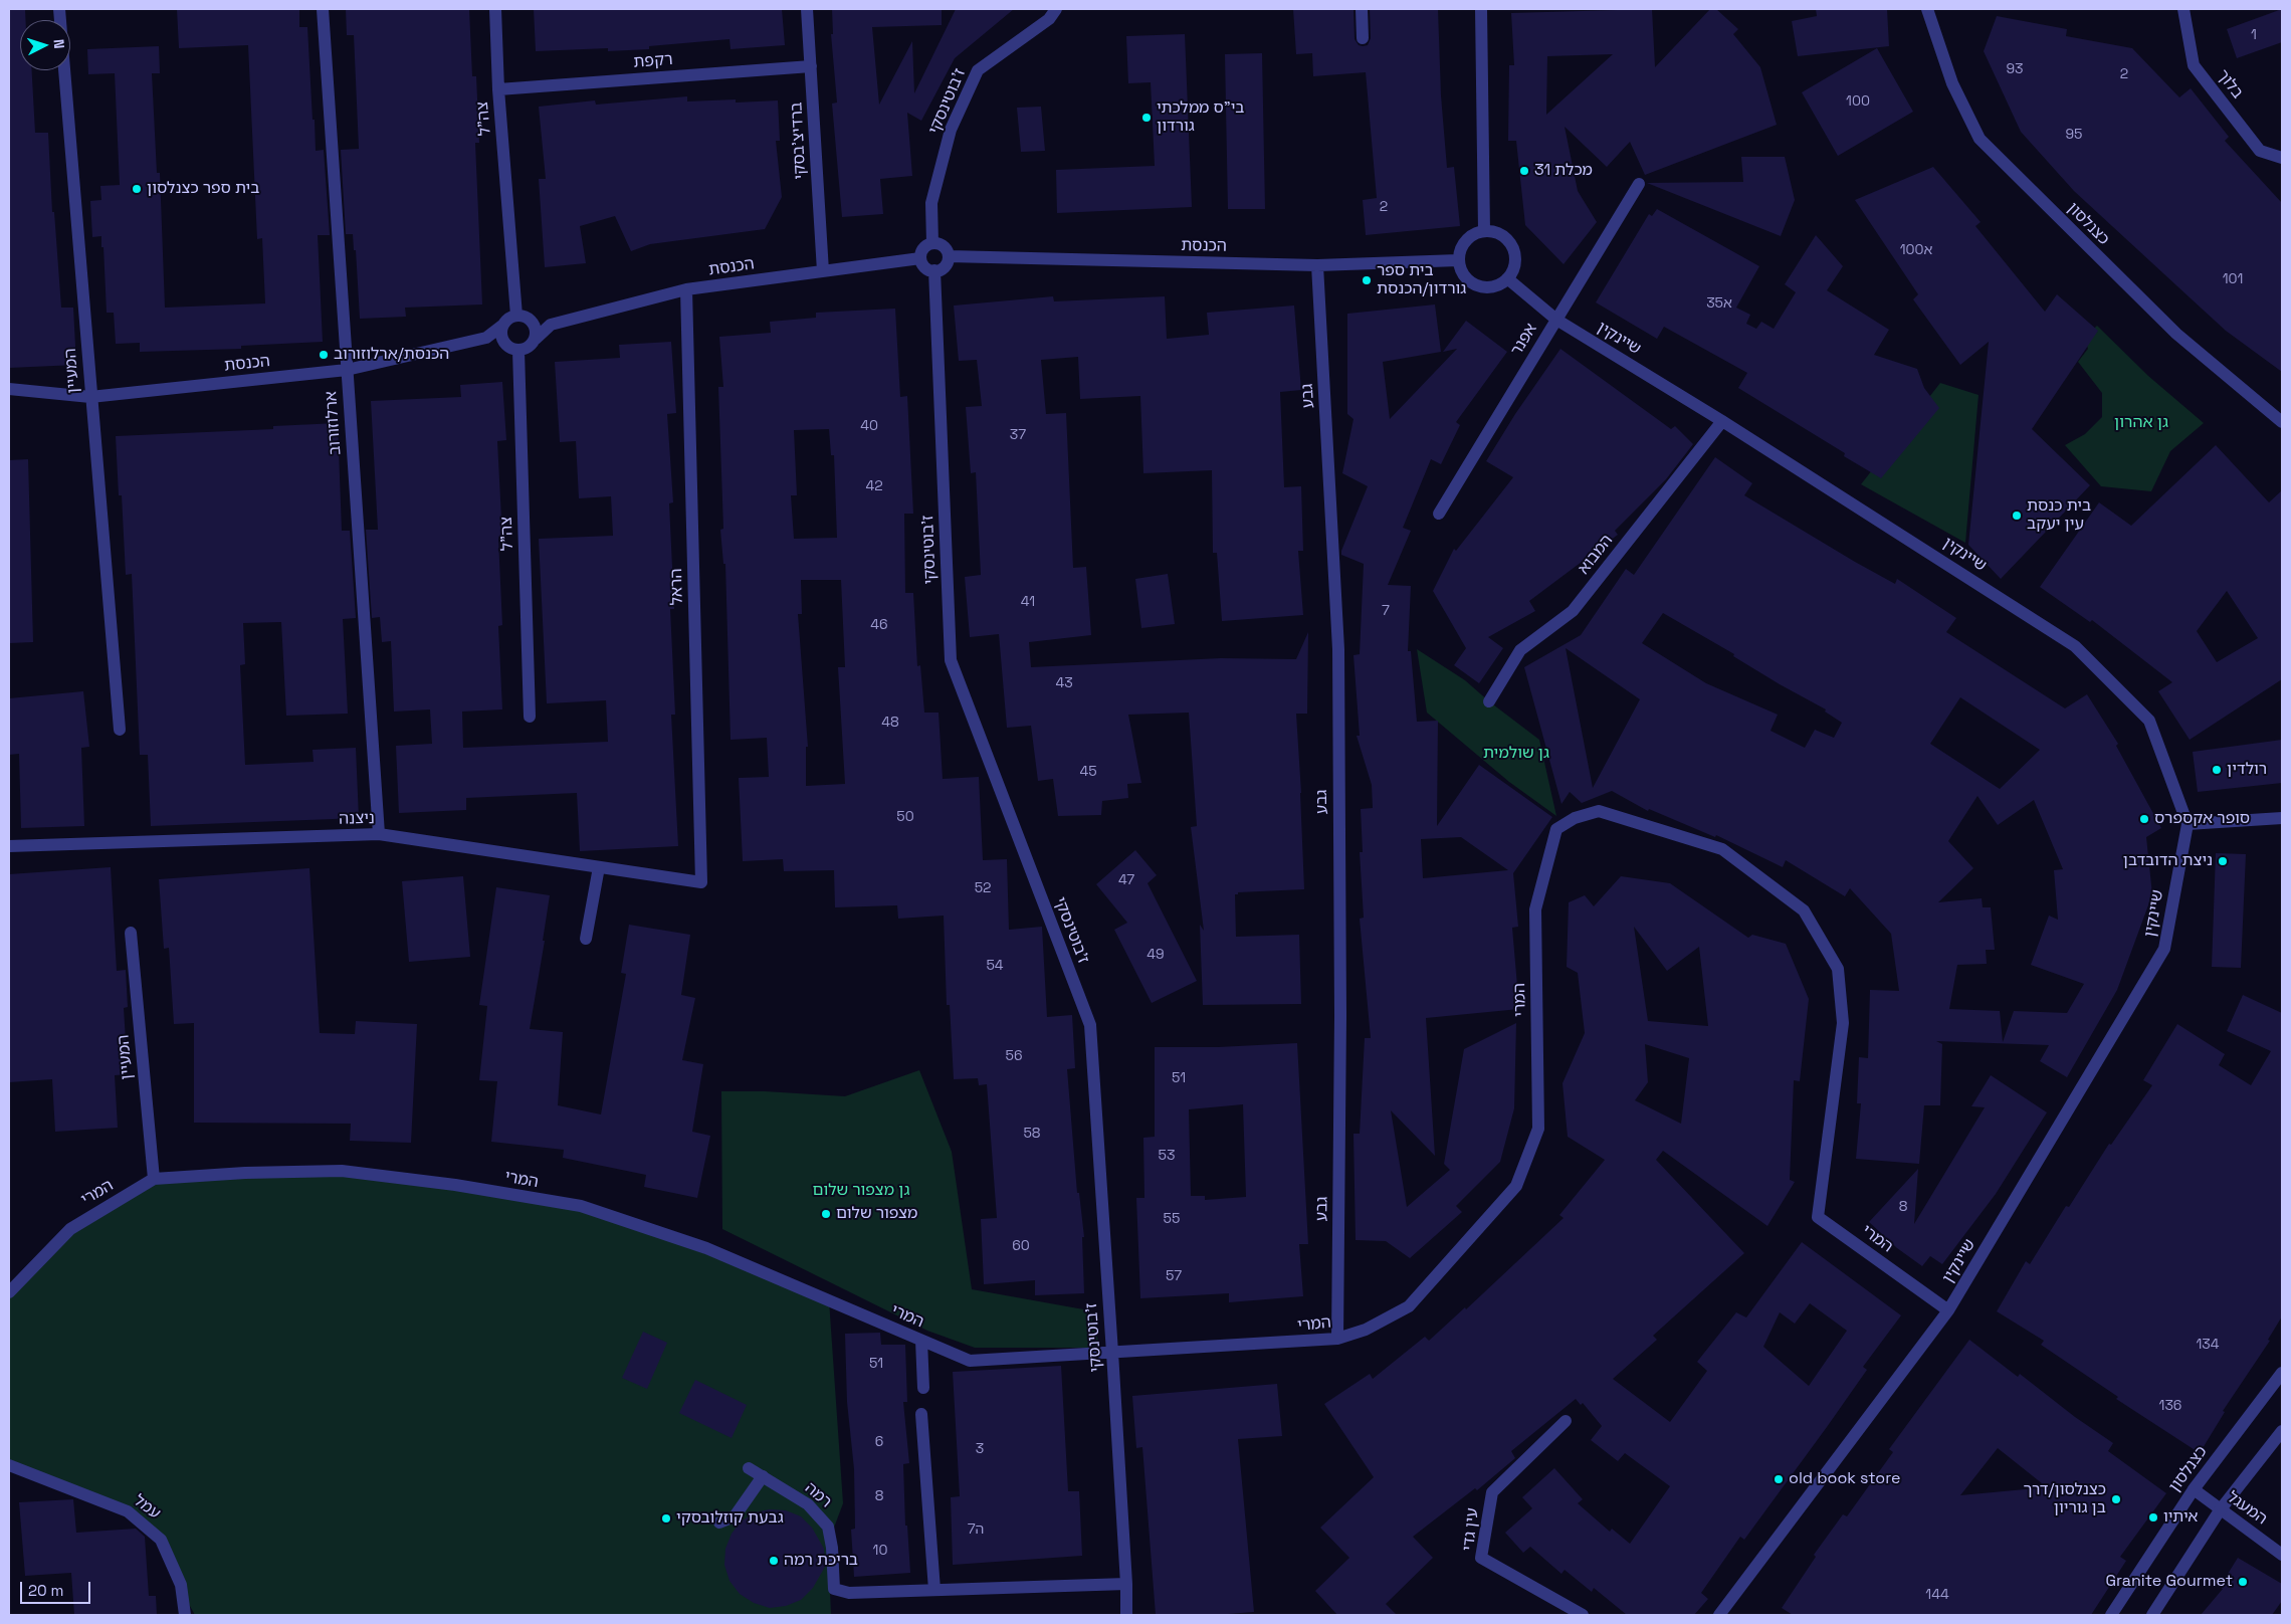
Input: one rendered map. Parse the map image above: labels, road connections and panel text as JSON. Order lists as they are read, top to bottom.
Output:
{
  "streets": {
    "street": [
      "רקפת",
      "בלוך",
      "ז'בוטינסקי",
      "צה\"ל",
      "ברדיצ'בסקי",
      "כצנלסון",
      "הכנסת",
      "שיינקין",
      "אפנר",
      "המעיין",
      "גבע",
      "ארלוזורוב",
      "המבוא",
      "הראל",
      "ניצנה",
      "המרי",
      "רמה",
      "עמל",
      "המעגל",
      "עין גדי"
    ]
  },
  "crossings": [
    ["רקפת", "צה\"ל"],
    ["רקפת", "ברדיצ'בסקי"],
    ["ז'בוטינסקי", "הכנסת"],
    ["ז'בוטינסקי", "המרי"],
    ["ז'בוטינסקי", "רמה"],
    ["ברדיצ'בסקי", "הכנסת"],
    ["כצנלסון", "המעגל"],
    ["הכנסת", "שיינקין"],
    ["הכנסת", "המעיין"],
    ["הכנסת", "גבע"],
    ["הכנסת", "ארלוזורוב"],
    ["הכנסת", "הראל"],
    ["שיינקין", "אפנר"],
    ["שיינקין", "המבוא"],
    ["שיינקין", "המרי"],
    ["המעיין", "המרי"],
    ["גבע", "המרי"],
    ["ארלוזורוב", "ניצנה"],
    ["הראל", "ניצנה"]
  ],
  "parks": ["גן אהרון", "גן שולמית", "גן מצפור שלום"],
  "places": [
    "בי\"ס ממלכתי גורדון",
    "מכלת 31",
    "בית ספר כצנלסון",
    "בית ספר גורדון/הכנסת",
    "הכנסת/ארלוזורוב",
    "בית כנסת עין יעקב",
    "רולדין",
    "סופר אקספרס",
    "ניצת הדובדבן",
    "מצפור שלום",
    "old book store",
    "כצנלסון/דרך בן גוריון",
    "איתיו",
    "גבעת קוזלובסקי",
    "בריכת רמה",
    "Granite Gourmet"
  ],
  "house_numbers": [
    "1",
    "93",
    "2",
    "100",
    "95",
    "2",
    "100א",
    "101",
    "35א",
    "40",
    "37",
    "42",
    "41",
    "7",
    "46",
    "43",
    "48",
    "45",
    "50",
    "47",
    "52",
    "49",
    "54",
    "56",
    "51",
    "58",
    "53",
    "8",
    "55",
    "60",
    "57",
    "134",
    "51",
    "136",
    "6",
    "3",
    "8",
    "7ה",
    "10",
    "144"
  ],
  "scale_bar": "20 m",
  "north": "right"
}
